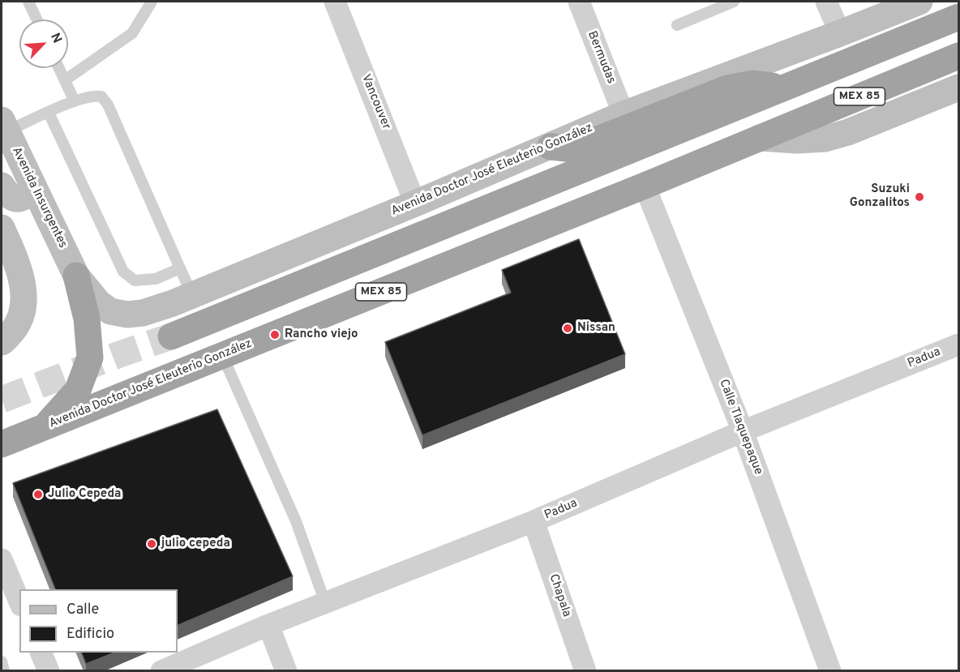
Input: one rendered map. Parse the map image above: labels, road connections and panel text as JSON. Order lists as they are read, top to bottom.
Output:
{
  "streets": {
    "highway": ["MEX 85", "Avenida Doctor José Eleuterio González"],
    "main road": ["Avenida Insurgentes"],
    "street": [
      "Bermudas",
      "Vancouver",
      "Padua",
      "Calle Tlaquepaque",
      "Chapala"
    ]
  },
  "crossings": [
    ["Bermudas", "Avenida Doctor José Eleuterio González"],
    ["Vancouver", "Avenida Doctor José Eleuterio González"],
    ["Avenida Doctor José Eleuterio González", "Avenida Insurgentes"],
    ["Avenida Doctor José Eleuterio González", "Calle Tlaquepaque"],
    ["Padua", "Calle Tlaquepaque"],
    ["Padua", "Chapala"]
  ],
  "places": [
    "Suzuki Gonzalitos",
    "Nissan",
    "Rancho viejo",
    "Julio Cepeda",
    "julio cepeda"
  ],
  "legend": ["Calle", "Edificio"],
  "north": "top right"
}
